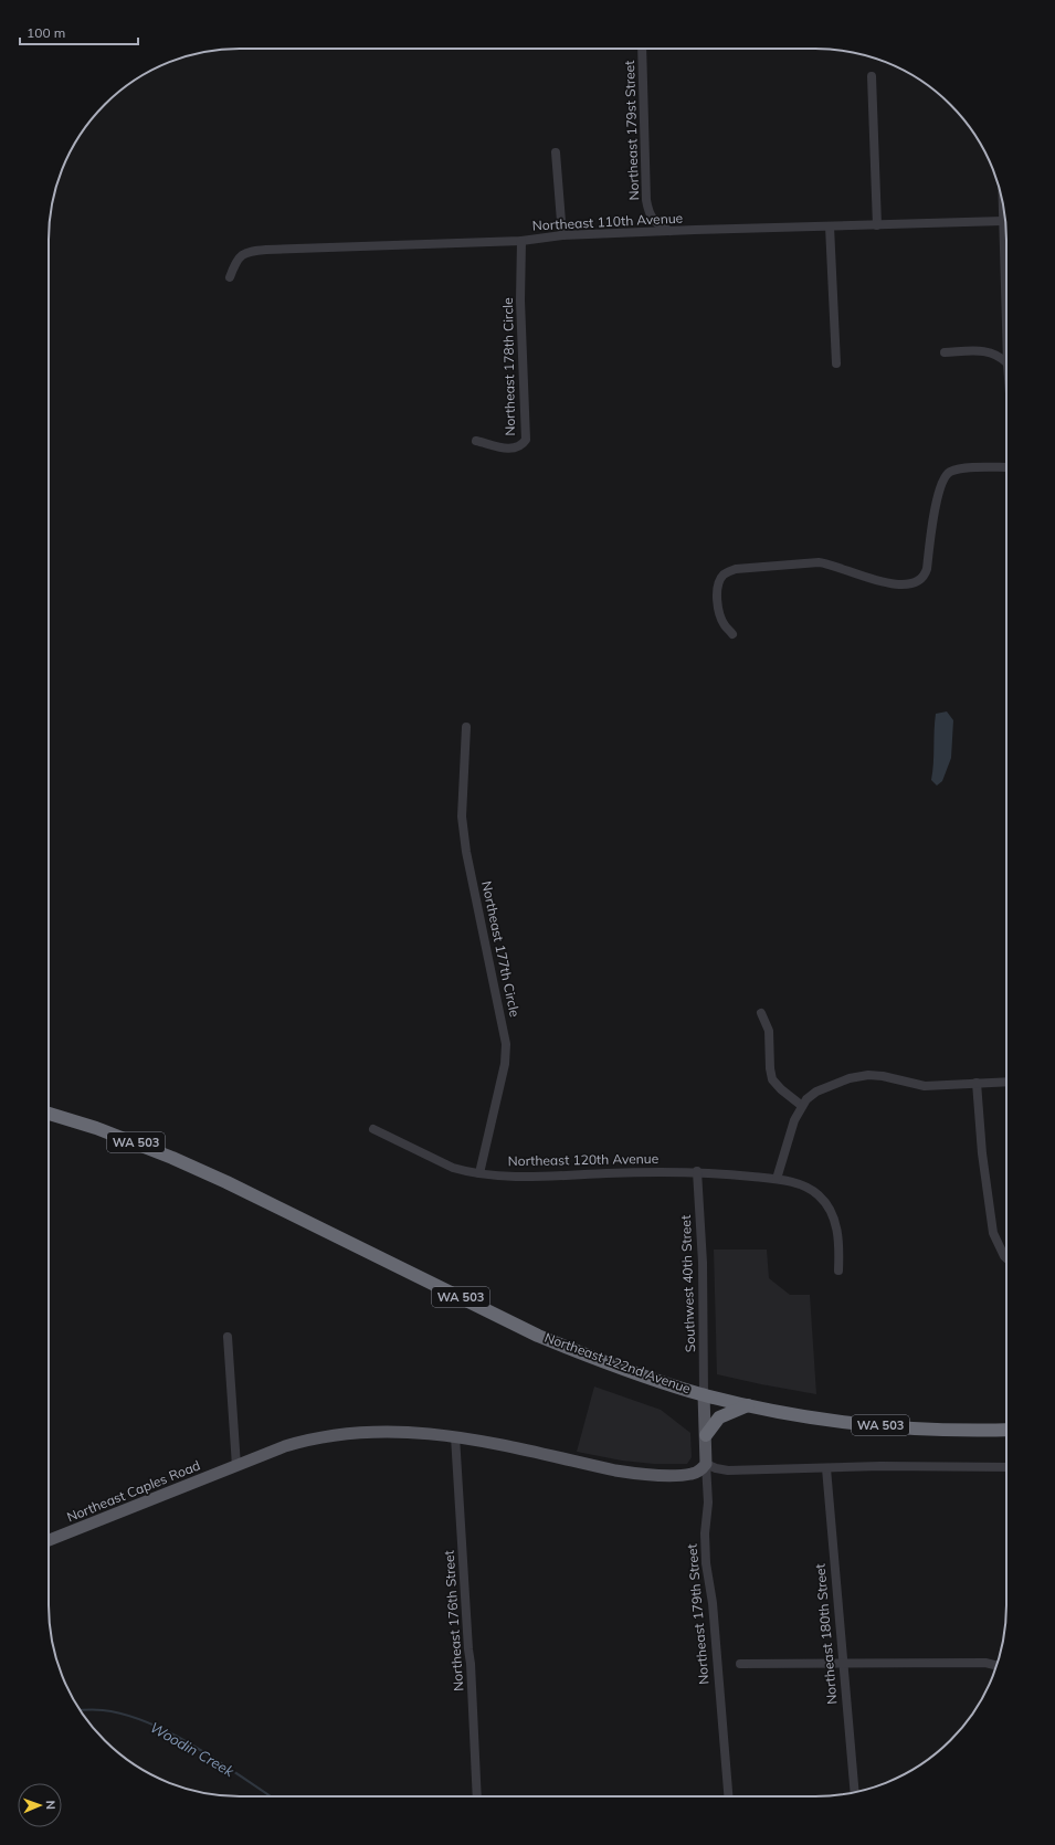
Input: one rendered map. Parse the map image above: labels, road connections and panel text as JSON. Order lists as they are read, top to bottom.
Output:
{
  "streets": {
    "highway": ["WA 503", "Northeast 122nd Avenue"],
    "main road": ["Northeast Caples Road", "Northeast 179th Street"],
    "street": [
      "Northeast 179st Street",
      "Northeast 110th Avenue",
      "Northeast 178th Circle",
      "Northeast 177th Circle",
      "Northeast 120th Avenue",
      "Southwest 40th Street",
      "Northeast 176th Street",
      "Northeast 180th Street"
    ]
  },
  "crossings": [
    ["Northeast 179st Street", "Northeast 110th Avenue"],
    ["Northeast 110th Avenue", "Northeast 178th Circle"],
    ["Northeast 177th Circle", "Northeast 120th Avenue"],
    ["Northeast 120th Avenue", "Southwest 40th Street"],
    ["Southwest 40th Street", "Northeast 122nd Avenue"],
    ["Southwest 40th Street", "Northeast 179th Street"],
    ["Northeast 122nd Avenue", "Northeast 179th Street"]
  ],
  "water": ["Woodin Creek"],
  "scale_bar": "100 m",
  "north": "right"
}
